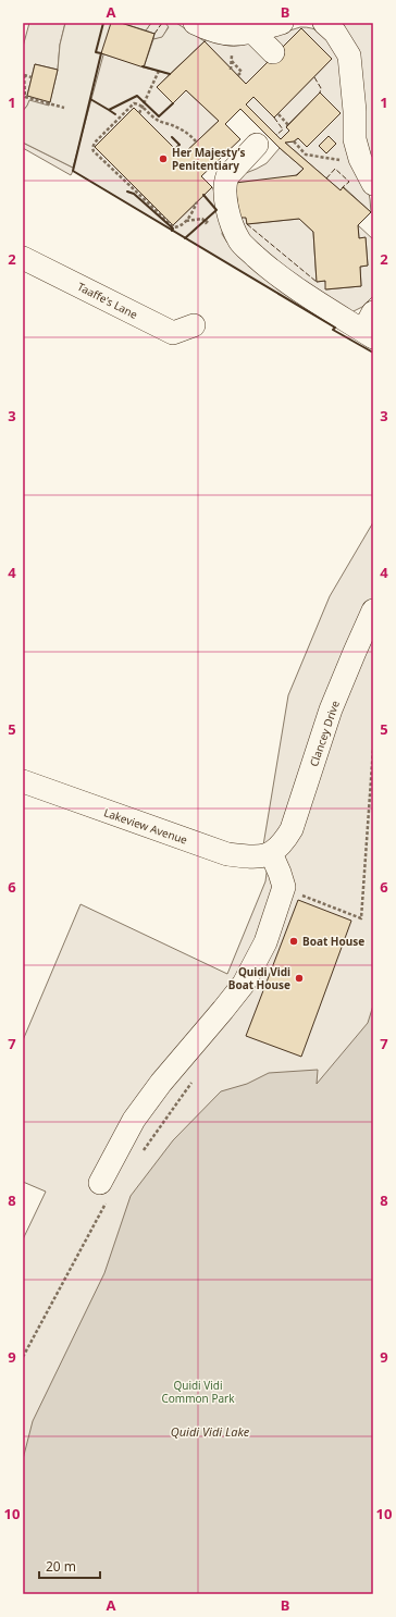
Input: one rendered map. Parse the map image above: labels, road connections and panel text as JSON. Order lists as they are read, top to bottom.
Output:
{
  "streets": {
    "street": ["Taaffe's Lane", "Clancey Drive", "Lakeview Avenue"]
  },
  "crossings": [
    ["Clancey Drive", "Lakeview Avenue"]
  ],
  "water": ["Quidi Vidi Lake"],
  "parks": ["Quidi Vidi Common Park"],
  "places": ["Her Majesty’s Penitentiary", "Boat House", "Quidi Vidi Boat House"],
  "scale_bar": "20 m",
  "grid": {
    "columns": ["A", "B"],
    "rows": [
      "1",
      "2",
      "3",
      "4",
      "5",
      "6",
      "7",
      "8",
      "9",
      "10"
    ]
  }
}
